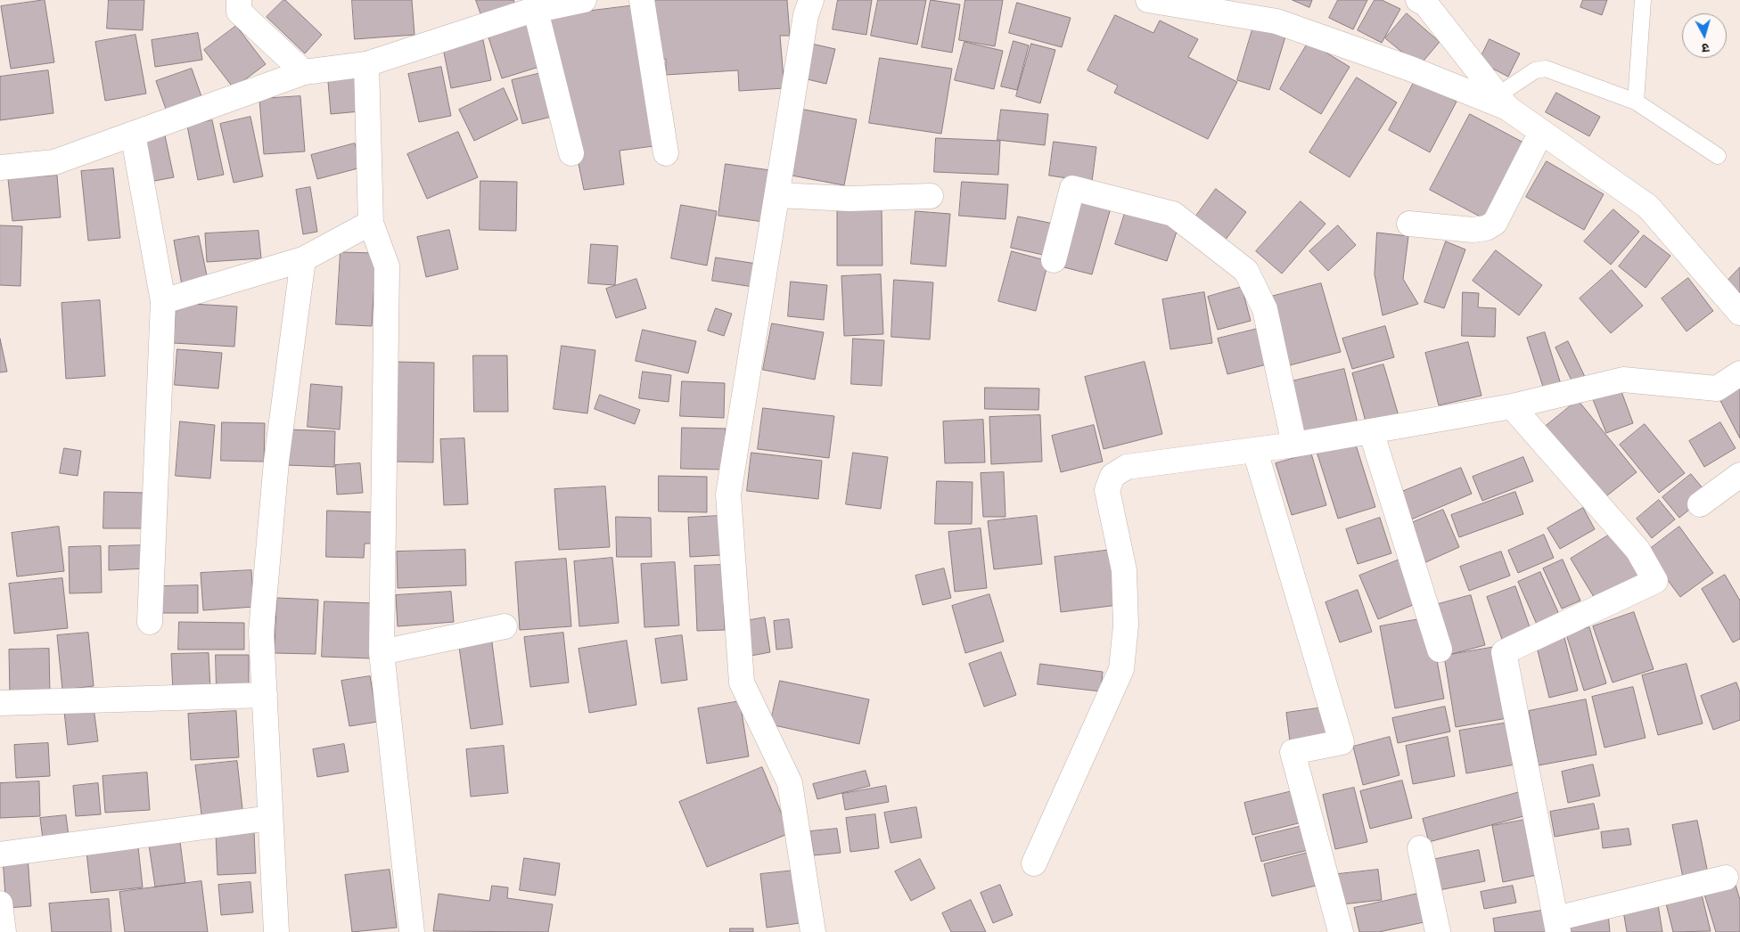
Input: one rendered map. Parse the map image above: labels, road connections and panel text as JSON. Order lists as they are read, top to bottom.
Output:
{
  "north": "bottom"
}
